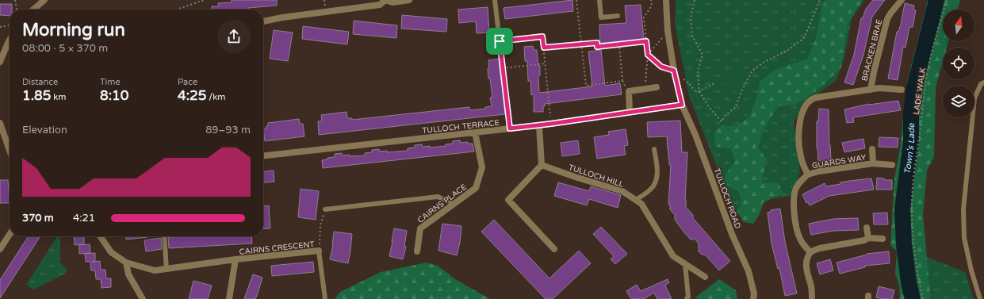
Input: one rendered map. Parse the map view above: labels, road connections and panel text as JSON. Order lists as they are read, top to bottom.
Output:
{
  "streets": {
    "street": [
      "BRACKEN BRAE",
      "TULLOCH TERRACE",
      "GUARDS WAY",
      "TULLOCH HILL",
      "TULLOCH ROAD",
      "CAIRNS PLACE",
      "CAIRNS CRESCENT"
    ],
    "path": ["LADE WALK"]
  },
  "crossings": [
    ["BRACKEN BRAE", "GUARDS WAY"],
    ["TULLOCH TERRACE", "TULLOCH ROAD"],
    ["TULLOCH TERRACE", "CAIRNS PLACE"]
  ],
  "water": ["Town's Lade"],
  "north": "top",
  "page": {
    "heading": ["Morning run", "08:00 · 5 × 370 m"],
    "stats": [
      ["Distance", "1.85 km"],
      ["Time", "8:10"],
      ["Pace", "4:25 /km"]
    ],
    "chart": ["Elevation", "89–93 m"],
    "list": [
      {
        "name": "370 m",
        "note": "4:21"
      }
    ]
  }
}
